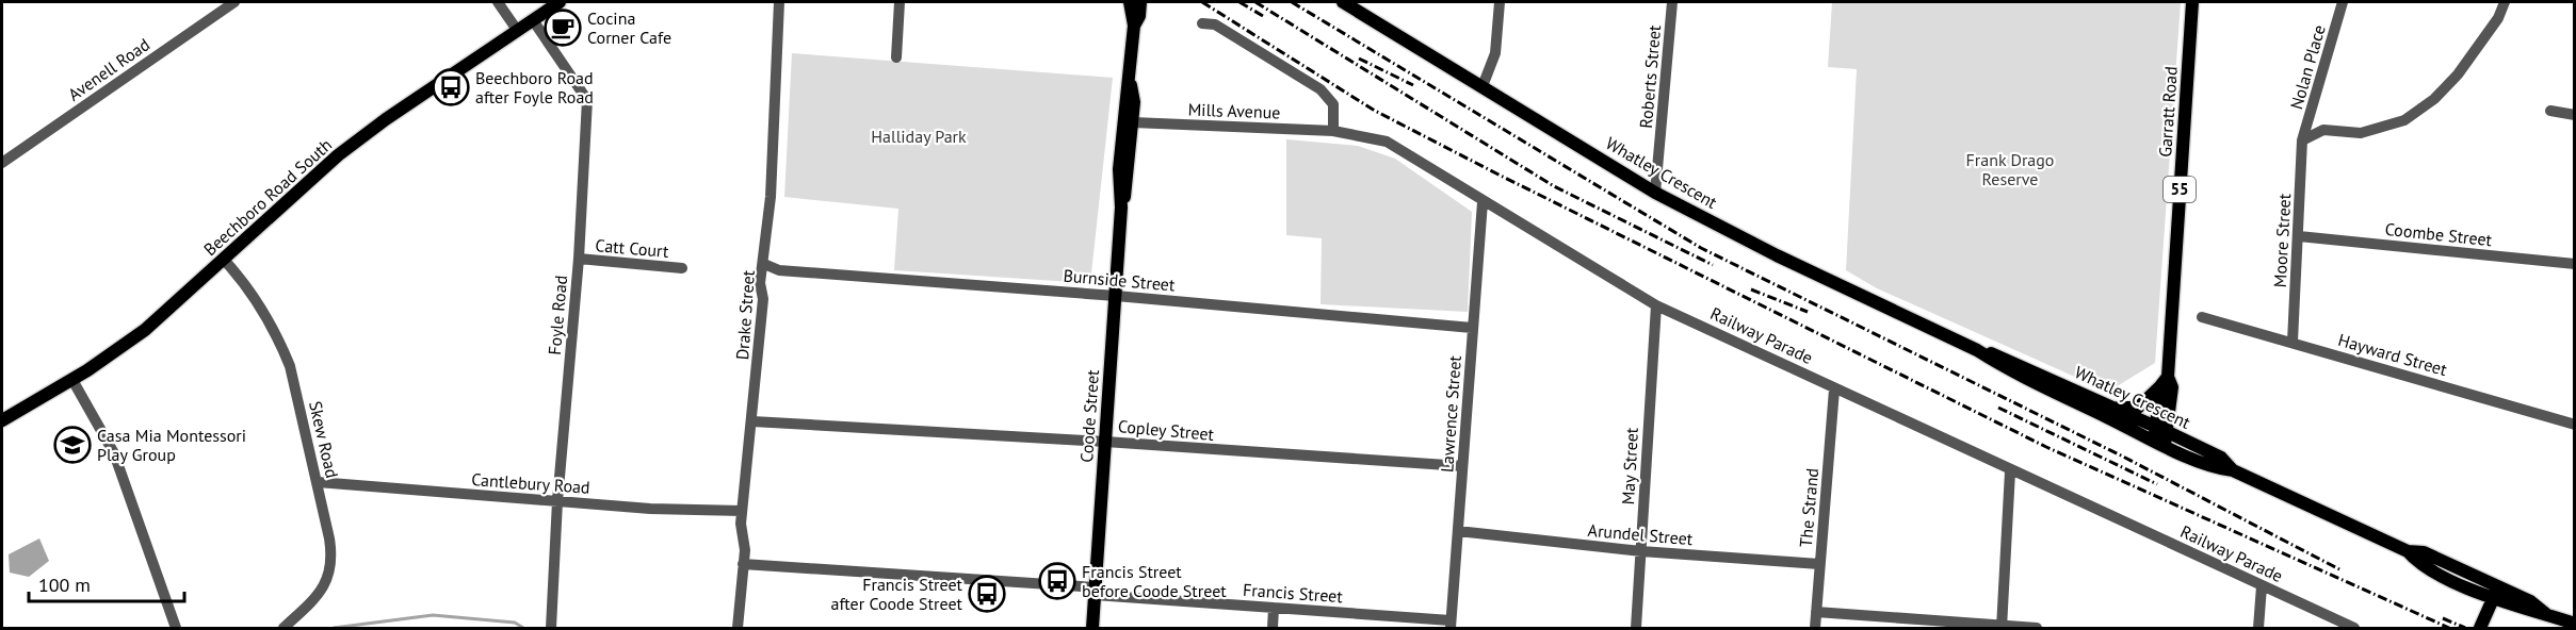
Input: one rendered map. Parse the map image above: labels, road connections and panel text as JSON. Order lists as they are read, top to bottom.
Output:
{
  "streets": {
    "main road": [
      "Garratt Road",
      "Whatley Crescent",
      "55",
      "Beechboro Road South",
      "Coode Street"
    ],
    "street": [
      "Nolan Place",
      "Avenell Road",
      "Roberts Street",
      "Mills Avenue",
      "Coombe Street",
      "Moore Street",
      "Catt Court",
      "Burnside Street",
      "Foyle Road",
      "Drake Street",
      "Railway Parade",
      "Hayward Street",
      "Lawrence Street",
      "Copley Street",
      "Skew Road",
      "May Street",
      "Cantlebury Road",
      "The Strand",
      "Arundel Street",
      "Francis Street"
    ]
  },
  "crossings": [
    ["Nolan Place", "Moore Street"],
    ["Roberts Street", "Whatley Crescent"],
    ["Mills Avenue", "Railway Parade"],
    ["Mills Avenue", "Coode Street"],
    ["Garratt Road", "Whatley Crescent"],
    ["Beechboro Road South", "Foyle Road"],
    ["Beechboro Road South", "Skew Road"],
    ["Coombe Street", "Moore Street"],
    ["Moore Street", "Hayward Street"],
    ["Catt Court", "Foyle Road"],
    ["Burnside Street", "Drake Street"],
    ["Burnside Street", "Lawrence Street"],
    ["Burnside Street", "Coode Street"],
    ["Foyle Road", "Cantlebury Road"],
    ["Drake Street", "Copley Street"],
    ["Drake Street", "Cantlebury Road"],
    ["Drake Street", "Francis Street"],
    ["Railway Parade", "Lawrence Street"],
    ["Railway Parade", "May Street"],
    ["Railway Parade", "The Strand"],
    ["Lawrence Street", "Copley Street"],
    ["Lawrence Street", "Arundel Street"],
    ["Lawrence Street", "Francis Street"],
    ["Coode Street", "Copley Street"],
    ["Coode Street", "Francis Street"],
    ["Skew Road", "Cantlebury Road"],
    ["May Street", "Arundel Street"],
    ["The Strand", "Arundel Street"]
  ],
  "parks": ["Halliday Park", "Frank Drago Reserve"],
  "places": {
    "cafe": ["Cocina Corner Cafe"],
    "bus stop": ["Beechboro Road after Foyle Road", "Francis Street before Coode Street", "Francis Street after Coode Street"],
    "school or university": ["Casa Mia Montessori Play Group"]
  },
  "scale_bar": "100 m"
}
